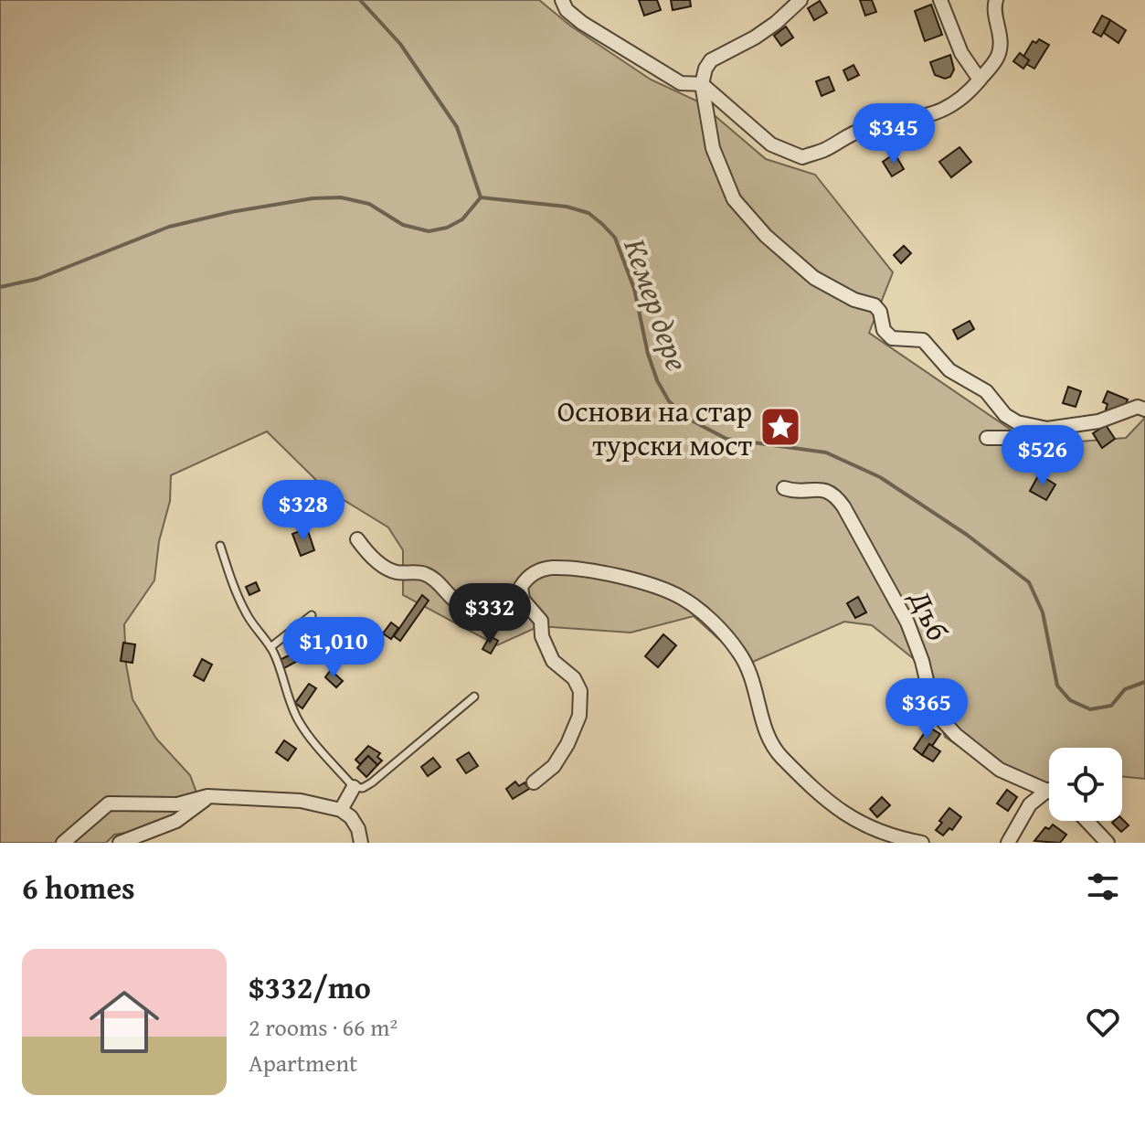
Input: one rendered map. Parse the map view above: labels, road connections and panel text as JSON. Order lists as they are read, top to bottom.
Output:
{
  "streets": {
    "street": ["Дъб"]
  },
  "water": ["Кемер дере"],
  "places": {
    "place": ["Основи на стар турски мост"]
  },
  "page": {
    "price": [
      "$345",
      "$526",
      "$328",
      "$332",
      "$1,010",
      "$365"
    ],
    "heading": "6 homes",
    "list": [
      {
        "name": "$332/mo",
        "note": "2 rooms · 66 m² · Apartment"
      }
    ]
  }
}
